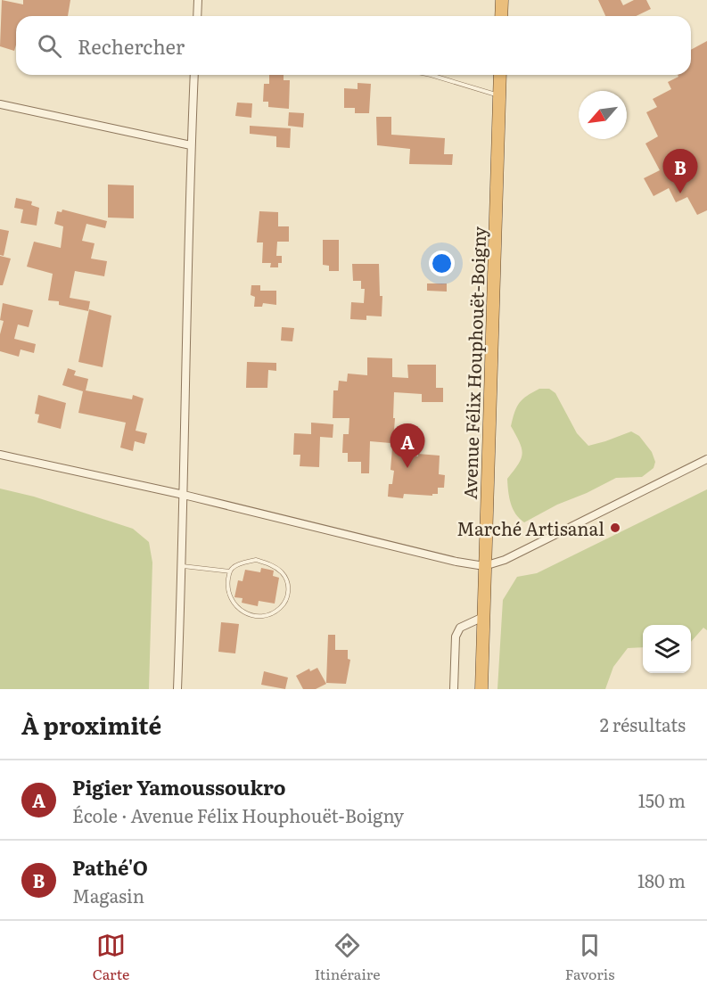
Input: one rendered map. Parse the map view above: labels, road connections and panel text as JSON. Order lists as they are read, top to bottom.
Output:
{
  "streets": {
    "highway": ["Avenue Félix Houphouët-Boigny"]
  },
  "places": ["Marché Artisanal"],
  "north": "bottom left",
  "page": {
    "search": "Rechercher",
    "pins": ["B", "A"],
    "heading": ["À proximité", "2 résultats"],
    "list": [
      {
        "mark": "A",
        "name": "Pigier Yamoussoukro",
        "note": "École · Avenue Félix Houphouët-Boigny",
        "value": "150 m"
      },
      {
        "mark": "B",
        "name": "Pathé'O",
        "note": "Magasin",
        "value": "180 m"
      }
    ],
    "nav": ["Carte", "Itinéraire", "Favoris"]
  }
}
